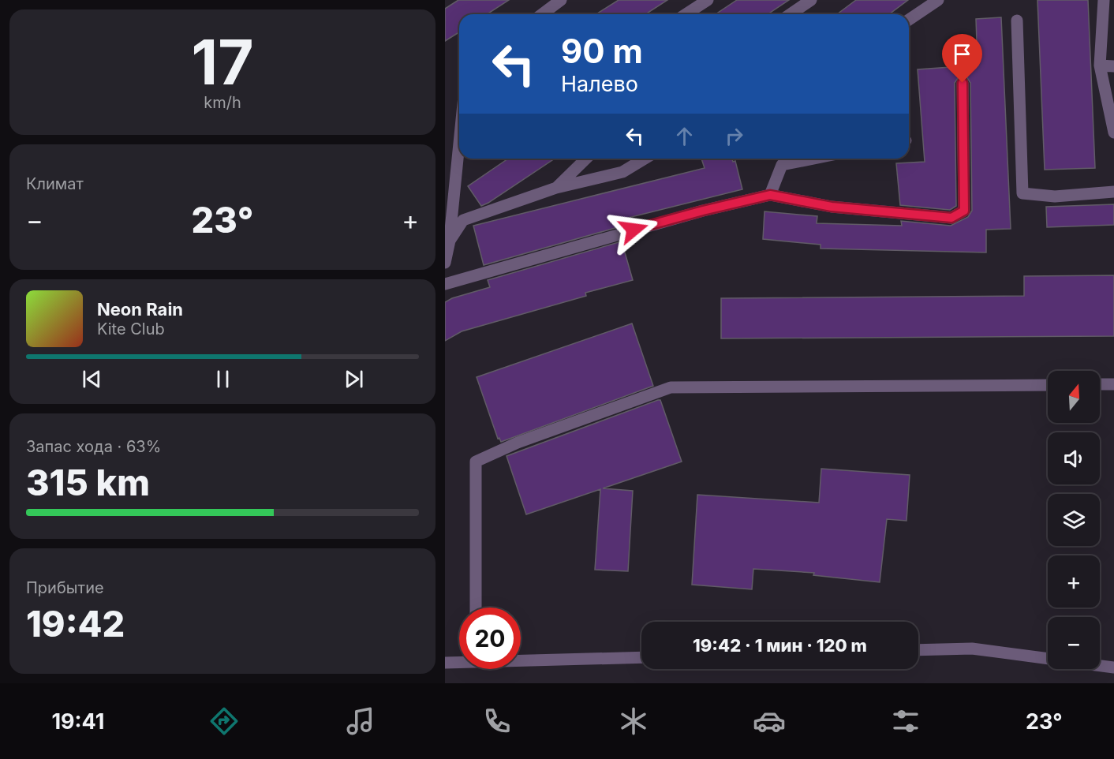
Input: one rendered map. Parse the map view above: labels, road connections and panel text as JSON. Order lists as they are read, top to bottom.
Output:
{
  "north": "top",
  "page": {
    "tile": [
      ["17", "km/h"],
      "Климат",
      ["Запас хода · 63%", "315 km"],
      ["Прибытие", "19:42"]
    ],
    "turn": ["90 m", "Налево"],
    "heat": ["−", "23°", "+"],
    "song": ["Neon Rain", "Kite Club"],
    "map_buttons": ["+", "−"],
    "limit": "20",
    "trip": "19:42 · 1 мин · 120 m",
    "tabs": ["19:41", "23°"]
  }
}
